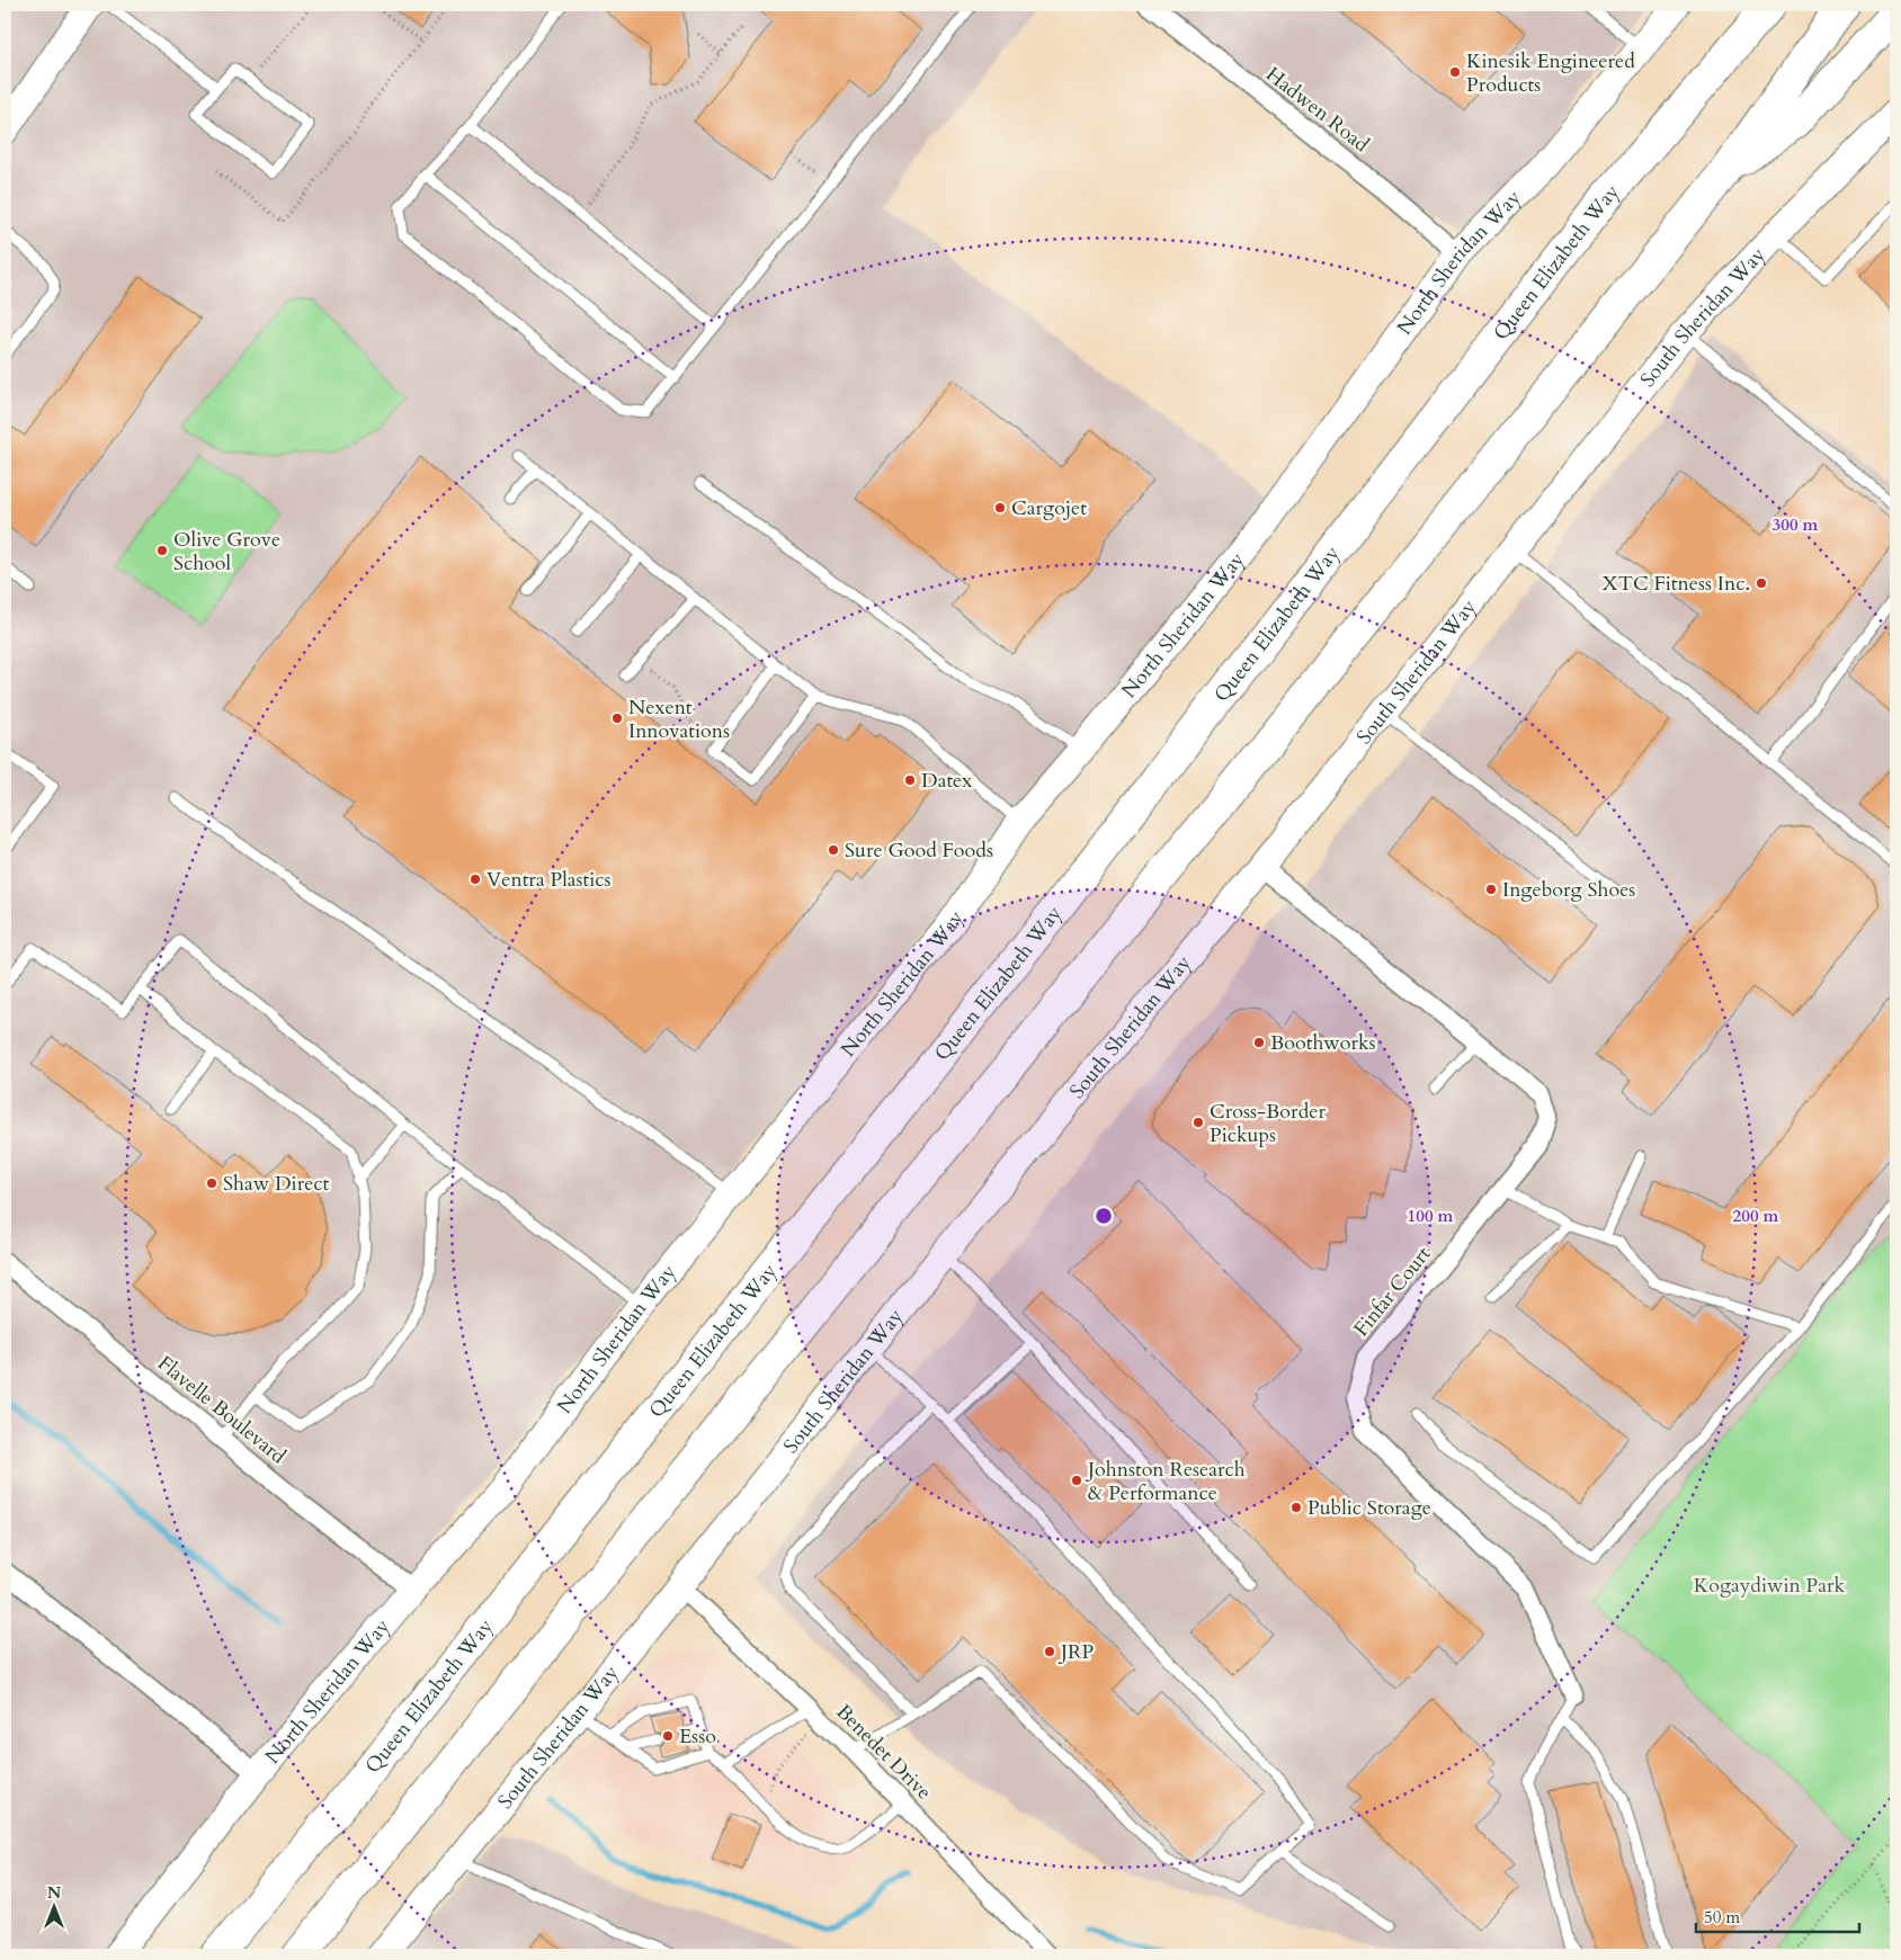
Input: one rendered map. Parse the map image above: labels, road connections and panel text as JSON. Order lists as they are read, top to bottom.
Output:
{
  "streets": {
    "highway": ["Queen Elizabeth Way"],
    "street": [
      "Hadwen Road",
      "North Sheridan Way",
      "South Sheridan Way",
      "Finfar Court",
      "Flavelle Boulevard",
      "Benedet Drive"
    ]
  },
  "crossings": [
    ["Hadwen Road", "North Sheridan Way"],
    ["North Sheridan Way", "Flavelle Boulevard"],
    ["South Sheridan Way", "Finfar Court"],
    ["South Sheridan Way", "Benedet Drive"]
  ],
  "parks": ["Kogaydiwin Park"],
  "places": [
    "Kinesik Engineered Products",
    "Cargojet",
    "Olive Grove School",
    "XTC Fitness Inc.",
    "Nexent Innovations",
    "Datex",
    "Sure Good Foods",
    "Ventra Plastics",
    "Ingeborg Shoes",
    "Boothworks",
    "Cross-Border Pickups",
    "Shaw Direct",
    "Johnston Research & Performance",
    "Public Storage",
    "JRP",
    "Esso"
  ],
  "scale_bar": "50 m",
  "north": "top",
  "rings": ["300 m", "100 m", "200 m"]
}
